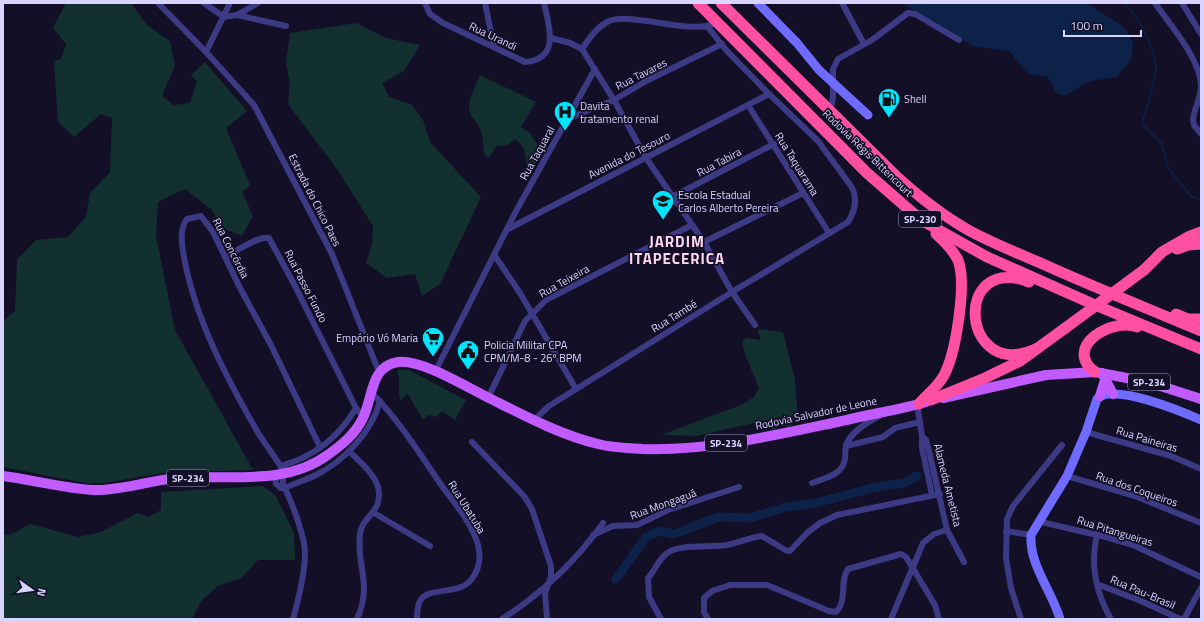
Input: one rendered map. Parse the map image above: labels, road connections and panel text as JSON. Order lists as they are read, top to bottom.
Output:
{
  "streets": {
    "highway": ["Rodovia Régis Bittencourt", "SP-230"],
    "main road": ["SP-234", "Rodovia Salvador de Leone"],
    "street": [
      "Rua Urandi",
      "Rua Tavares",
      "Rua Taquaral",
      "Avenida do Tesouro",
      "Rua Tabira",
      "Rua Taquarama",
      "Estrada do Chico Paes",
      "Rua Concórdia",
      "Rua Teixeira",
      "Rua Passo Fundo",
      "Rua També",
      "Rua Paineiras",
      "Alameda Ametista",
      "Rua dos Coqueiros",
      "Rua Mongaguá",
      "Rua Ubatuba",
      "Rua Pitangueiras",
      "Rua Pau-Brasil"
    ]
  },
  "crossings": [
    ["Rua Tavares", "Rua Taquaral"],
    ["Rua Tavares", "Rua També"],
    ["Rua Taquaral", "Avenida do Tesouro"],
    ["Rua Taquaral", "Rodovia Salvador de Leone"],
    ["Avenida do Tesouro", "Rua Taquarama"],
    ["Avenida do Tesouro", "Rua També"],
    ["Rua Tabira", "Rua Taquarama"],
    ["Rua Taquarama", "Rua També"],
    ["Estrada do Chico Paes", "SP-234"],
    ["Estrada do Chico Paes", "Rodovia Salvador de Leone"],
    ["Rua Concórdia", "Rua Passo Fundo"],
    ["Rua Concórdia", "SP-234"],
    ["Rua Teixeira", "Rodovia Salvador de Leone"],
    ["Rua Passo Fundo", "SP-234"],
    ["Rua També", "Rodovia Salvador de Leone"],
    ["SP-234", "Rodovia Salvador de Leone"],
    ["SP-234", "Rua Ubatuba"],
    ["Rodovia Salvador de Leone", "Alameda Ametista"]
  ],
  "districts": ["JARDIM ITAPECERICA"],
  "places": {
    "fuel station": ["Shell"],
    "hospital": ["Davita tratamento renal"],
    "school or university": ["Escola Estadual Carlos Alberto Pereira"],
    "supermarket": ["Empório Vó Maria"],
    "public building": ["Policia Militar CPA CPM/M-8 - 26º BPM"]
  },
  "scale_bar": "100 m",
  "north": "right"
}
